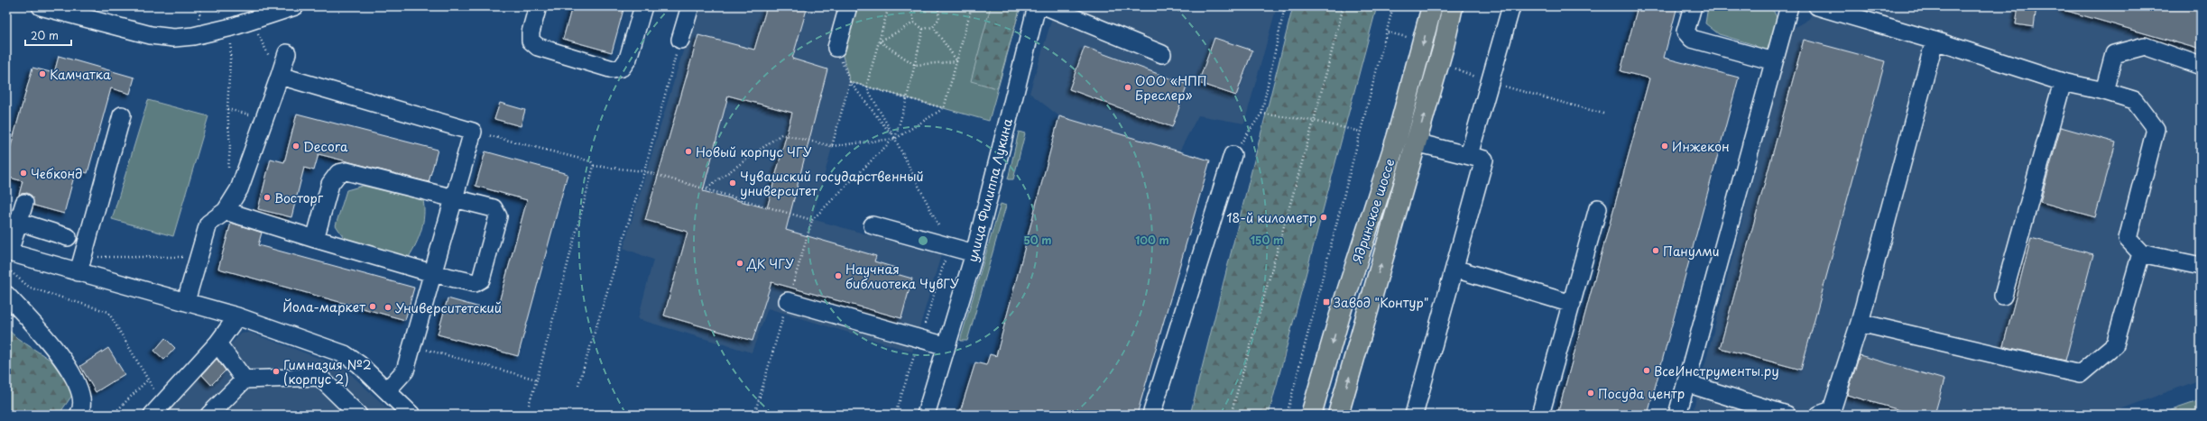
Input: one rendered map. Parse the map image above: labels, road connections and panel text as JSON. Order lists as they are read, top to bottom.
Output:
{
  "streets": {
    "main road": ["Ядринское шоссе"],
    "street": ["улица Филиппа Лукина"]
  },
  "places": {
    "other": [
      "Камчатка",
      "ООО «НПП Бреслер»",
      "Decora",
      "Инжекон",
      "Новый корпус ЧГУ",
      "Чебконд",
      "Чувашский государственный университет",
      "Восторг",
      "18-й километр",
      "Панулми",
      "ДК ЧГУ",
      "Научная библиотека ЧувГУ",
      "Йола-маркет",
      "Университетский",
      "ВсеИнструменты.ру",
      "Гимназия №2 (корпус 2)",
      "Посуда центр"
    ],
    "transit": ["Завод \"Контур\""]
  },
  "scale_bar": "20 m",
  "rings": ["50 m", "100 m", "150 m"]
}
